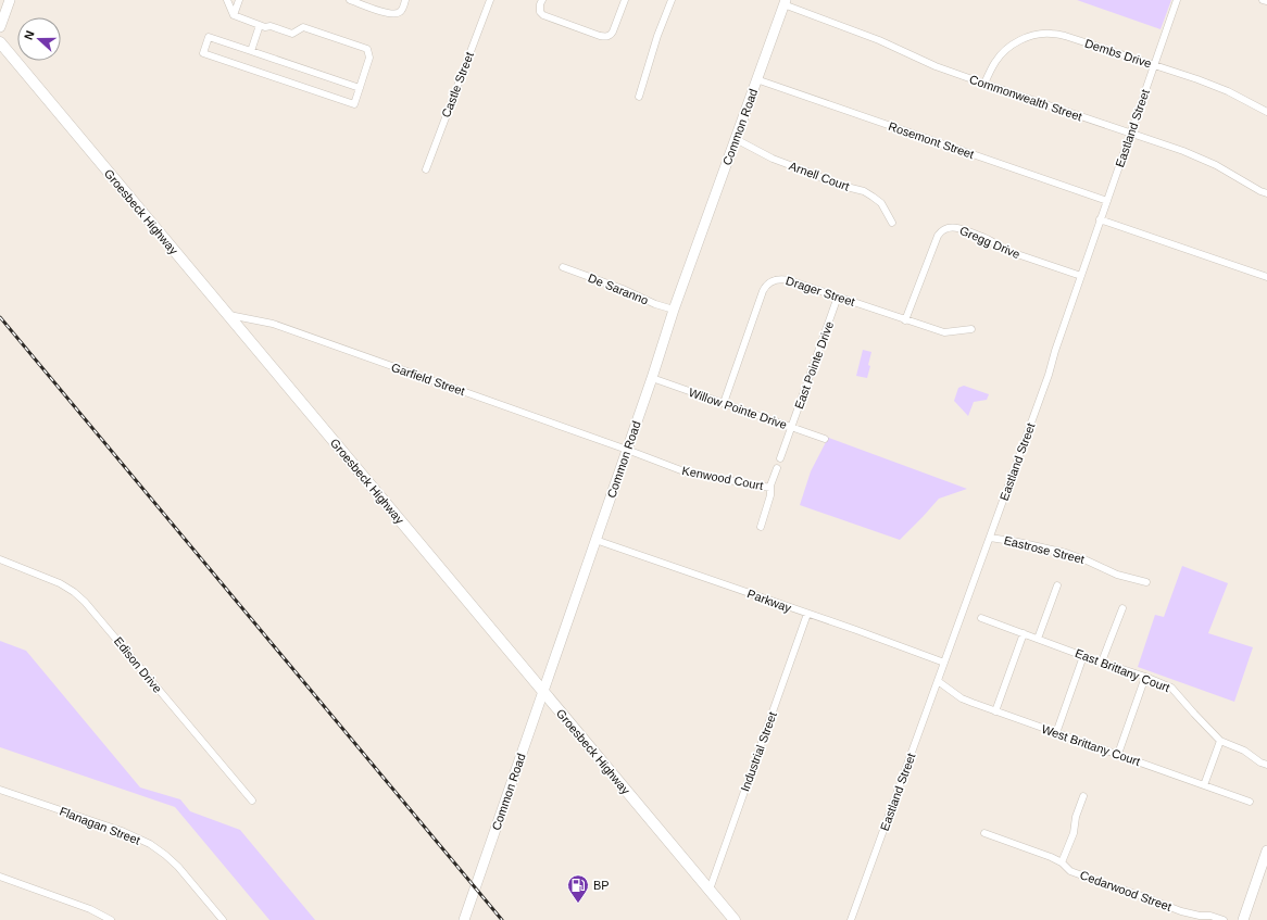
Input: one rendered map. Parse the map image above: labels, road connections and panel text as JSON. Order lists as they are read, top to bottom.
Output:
{
  "streets": {
    "main road": ["Groesbeck Highway"],
    "street": [
      "Dembs Drive",
      "Castle Street",
      "Commonwealth Street",
      "Common Road",
      "Eastland Street",
      "Rosemont Street",
      "Arnell Court",
      "Gregg Drive",
      "De Saranno",
      "Drager Street",
      "East Pointe Drive",
      "Garfield Street",
      "Willow Pointe Drive",
      "Kenwood Court",
      "Eastrose Street",
      "Parkway",
      "Edison Drive",
      "East Brittany Court",
      "West Brittany Court",
      "Industrial Street",
      "Flanagan Street",
      "Cedarwood Street"
    ]
  },
  "crossings": [
    ["Dembs Drive", "Commonwealth Street"],
    ["Dembs Drive", "Eastland Street"],
    ["Commonwealth Street", "Common Road"],
    ["Commonwealth Street", "Eastland Street"],
    ["Common Road", "Rosemont Street"],
    ["Common Road", "Arnell Court"],
    ["Common Road", "Groesbeck Highway"],
    ["Common Road", "De Saranno"],
    ["Common Road", "Garfield Street"],
    ["Common Road", "Willow Pointe Drive"],
    ["Common Road", "Kenwood Court"],
    ["Common Road", "Parkway"],
    ["Eastland Street", "Rosemont Street"],
    ["Eastland Street", "Gregg Drive"],
    ["Eastland Street", "Eastrose Street"],
    ["Eastland Street", "Parkway"],
    ["Eastland Street", "West Brittany Court"],
    ["Groesbeck Highway", "Garfield Street"],
    ["Groesbeck Highway", "Industrial Street"],
    ["Gregg Drive", "Drager Street"],
    ["Drager Street", "East Pointe Drive"],
    ["Drager Street", "Willow Pointe Drive"],
    ["East Pointe Drive", "Willow Pointe Drive"],
    ["Garfield Street", "Kenwood Court"],
    ["Parkway", "Industrial Street"]
  ],
  "places": {
    "fuel station": ["BP"]
  },
  "north": "left"
}
